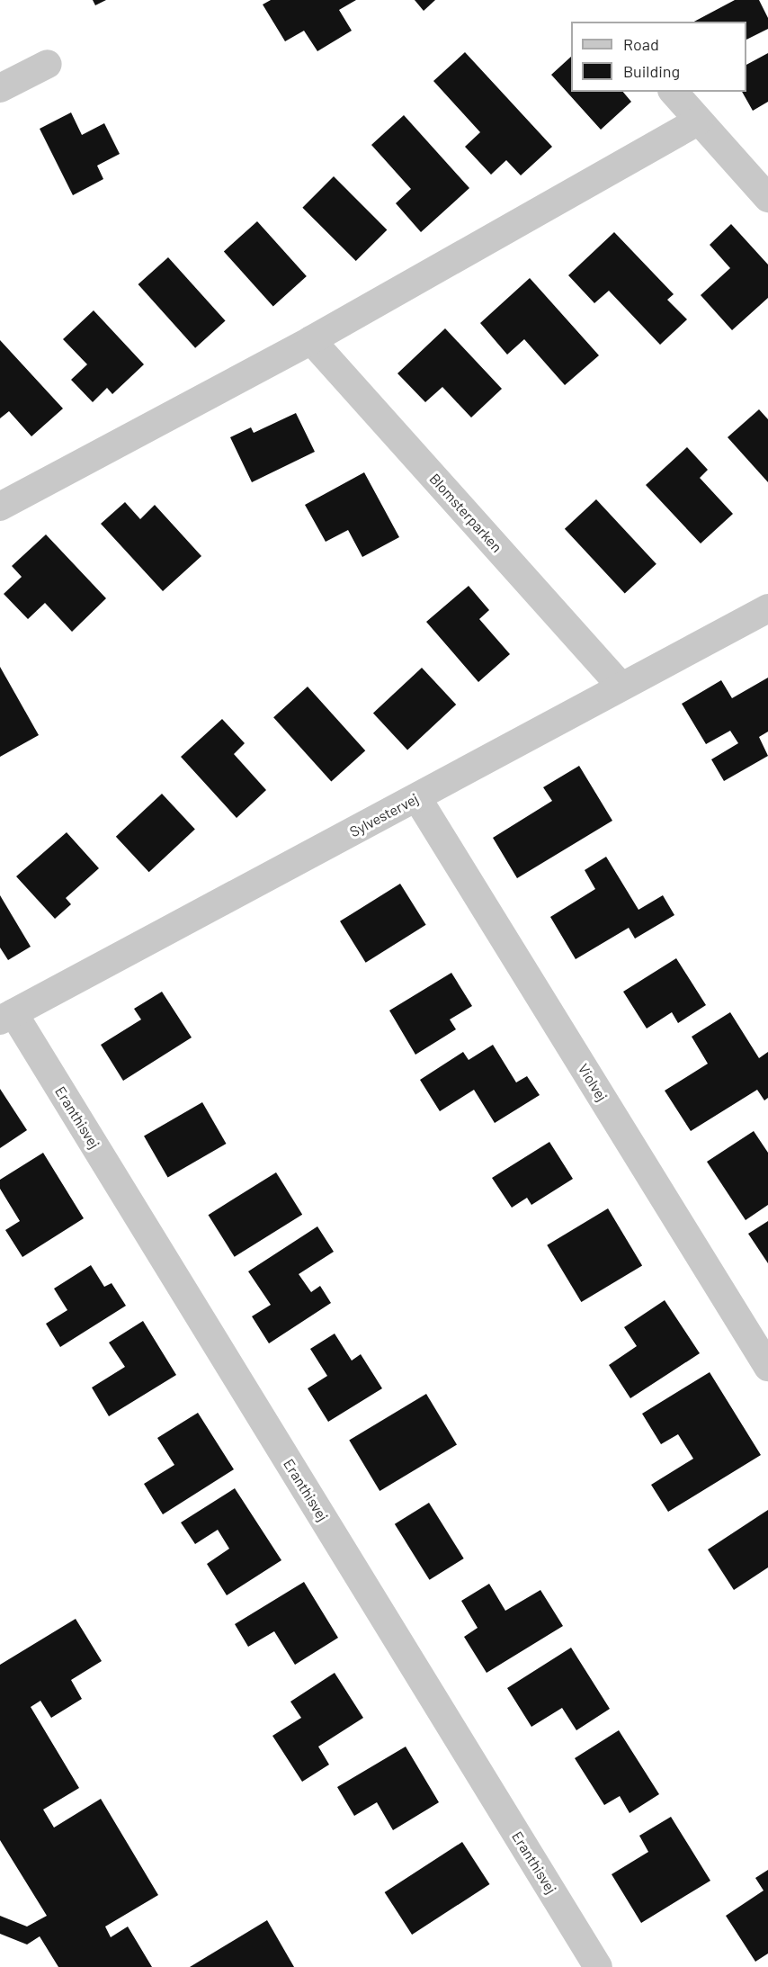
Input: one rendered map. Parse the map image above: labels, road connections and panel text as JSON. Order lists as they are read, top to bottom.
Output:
{
  "streets": {
    "street": [
      "Blomsterparken",
      "Sylvestervej",
      "Violvej",
      "Eranthisvej"
    ]
  },
  "crossings": [
    ["Blomsterparken", "Sylvestervej"],
    ["Sylvestervej", "Violvej"],
    ["Sylvestervej", "Eranthisvej"]
  ],
  "legend": ["Road", "Building"]
}
